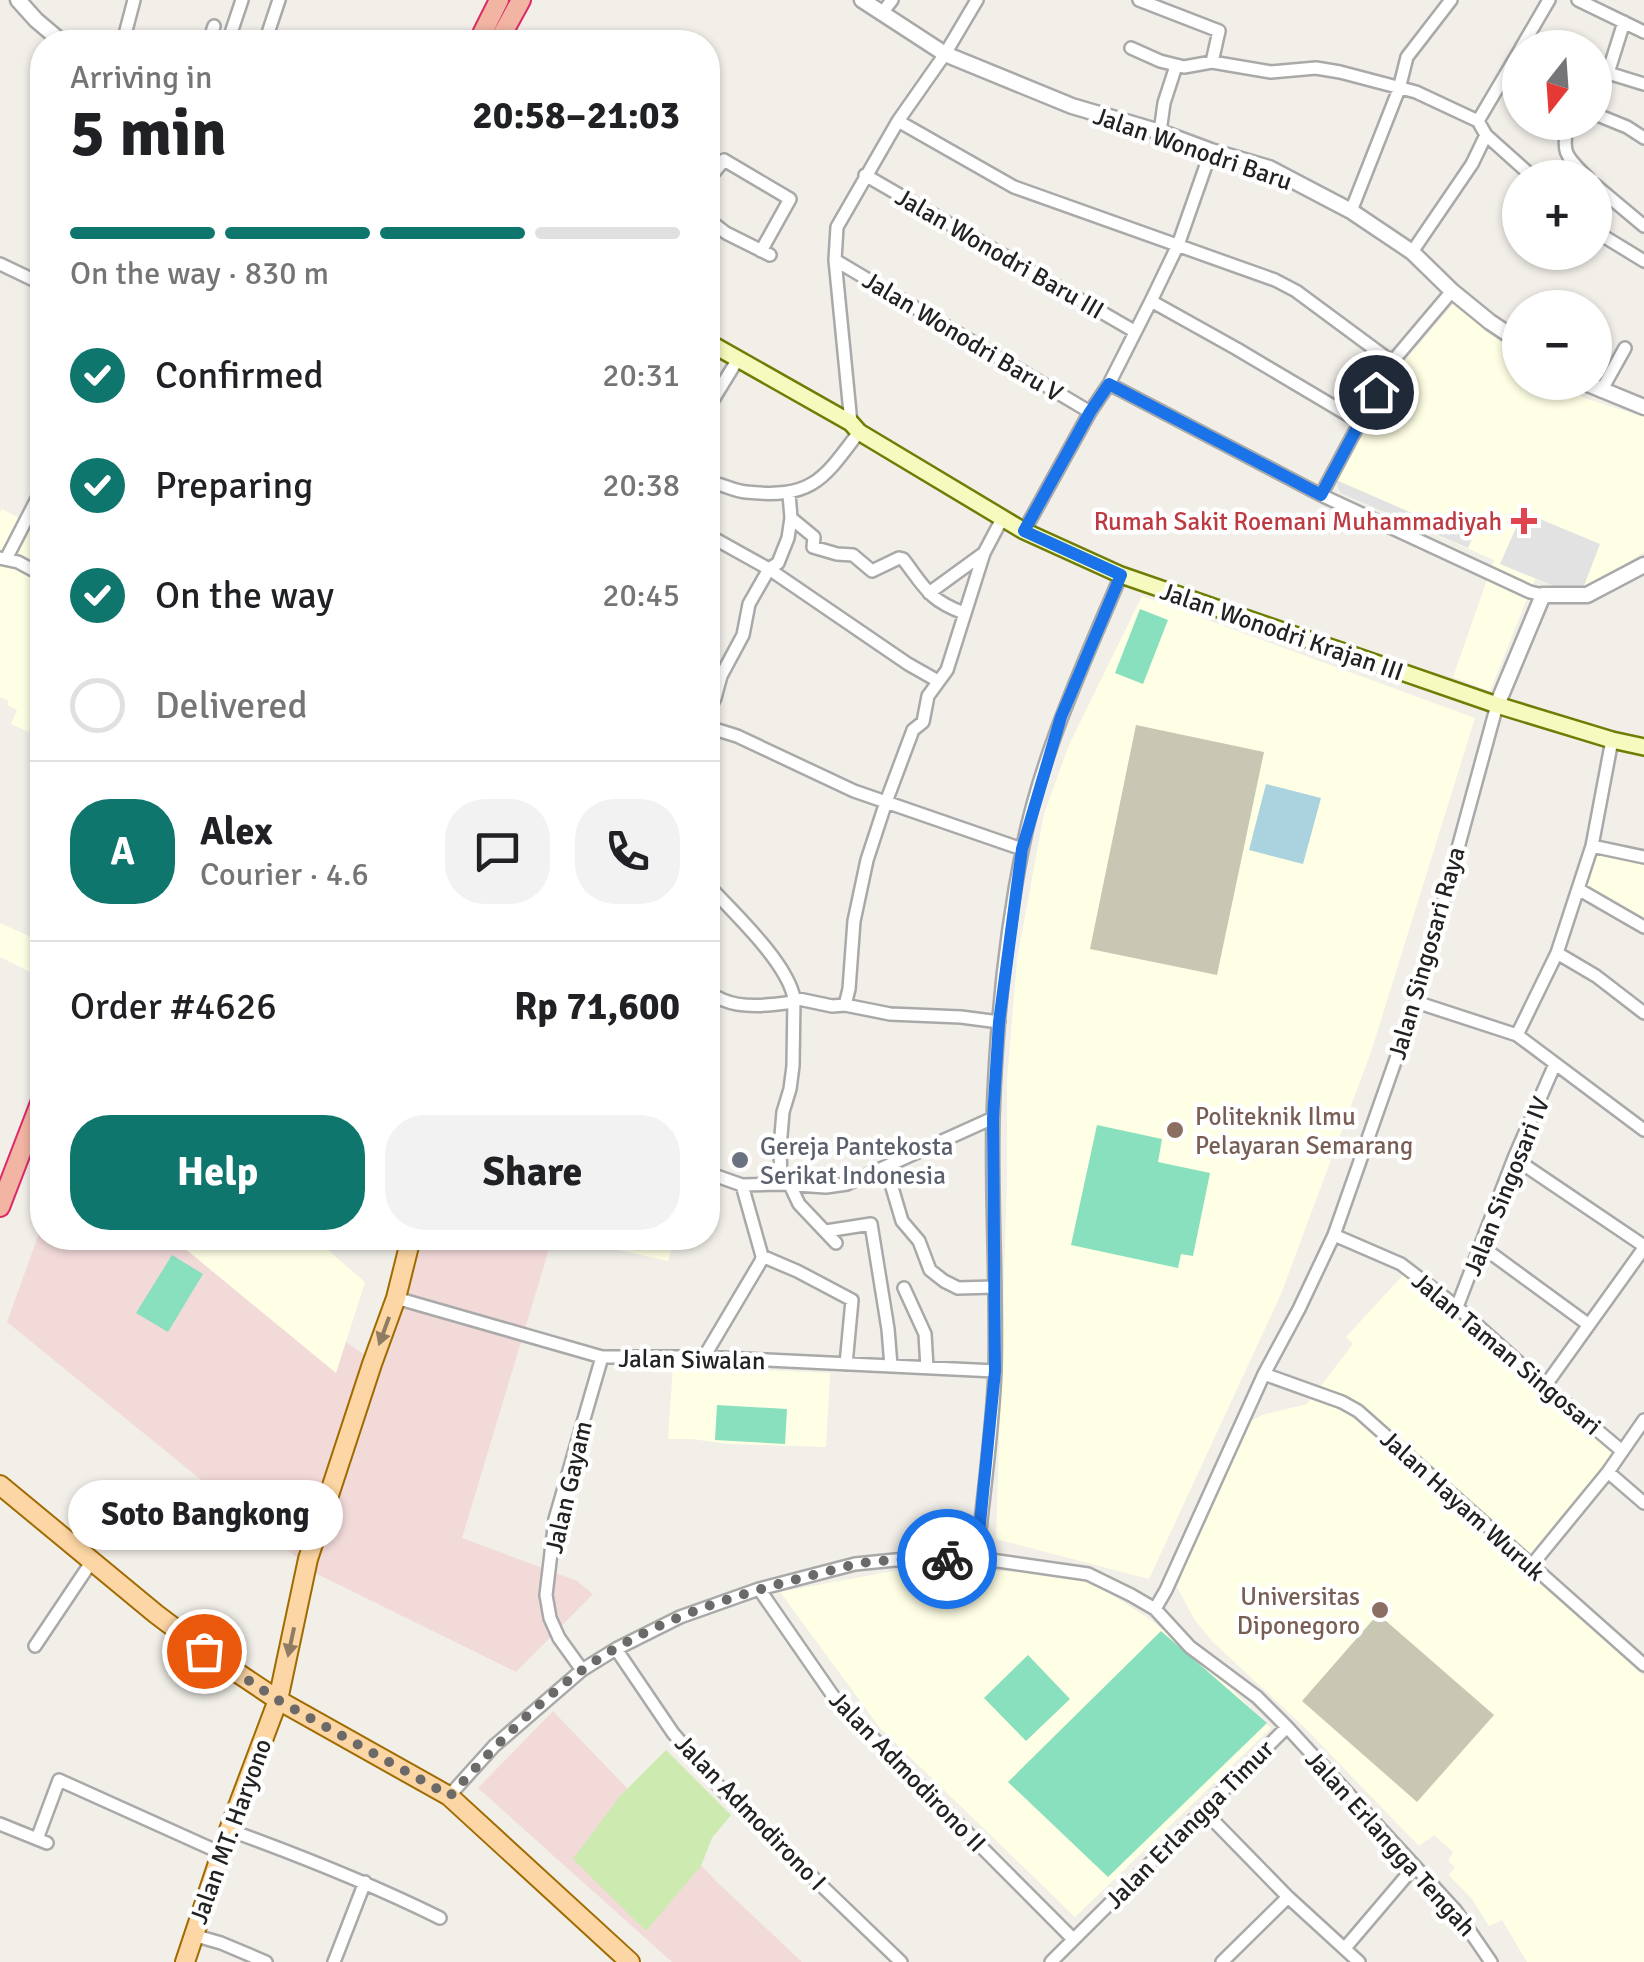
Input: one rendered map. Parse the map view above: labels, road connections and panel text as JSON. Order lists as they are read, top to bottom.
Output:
{
  "streets": {
    "main road": ["Jalan Wonodri Krajan III", "Jalan MT. Haryono"],
    "street": [
      "Jalan Wonodri Baru",
      "Jalan Wonodri Baru III",
      "Jalan Wonodri Baru V",
      "Jalan Singosari Raya",
      "Jalan Singosari IV",
      "Jalan Taman Singosari",
      "Jalan Siwalan",
      "Jalan Gayam",
      "Jalan Hayam Wuruk",
      "Jalan Admodirono II",
      "Jalan Admodirono I",
      "Jalan Erlangga Timur",
      "Jalan Erlangga Tengah"
    ]
  },
  "crossings": [
    ["Jalan Wonodri Krajan III", "Jalan Singosari Raya"],
    ["Jalan Singosari Raya", "Jalan Taman Singosari"],
    ["Jalan Singosari Raya", "Jalan Hayam Wuruk"],
    ["Jalan Singosari Raya", "Jalan Erlangga Timur"],
    ["Jalan Singosari IV", "Jalan Taman Singosari"],
    ["Jalan Siwalan", "Jalan Gayam"],
    ["Jalan Siwalan", "Jalan MT. Haryono"],
    ["Jalan Gayam", "Jalan Erlangga Timur"],
    ["Jalan Admodirono II", "Jalan Erlangga Timur"],
    ["Jalan Admodirono I", "Jalan Erlangga Timur"],
    ["Jalan Erlangga Timur", "Jalan Erlangga Tengah"]
  ],
  "one_way": ["Jalan MT. Haryono"],
  "places": {
    "health": ["Rumah Sakit Roemani Muhammadiyah"],
    "other": [
      "Politeknik Ilmu Pelayaran Semarang",
      "Gereja Pantekosta Serikat Indonesia",
      "Universitas Diponegoro",
      "Soto Bangkong"
    ]
  },
  "north": "bottom",
  "page": {
    "map_buttons": ["+", "−"],
    "heading": ["5 min", "Arriving in", "20:58–21:03"],
    "panel": [
      "Alex",
      "Courier · 4.6",
      "Order #4626",
      "Rp 71,600"
    ],
    "bar": "On the way · 830 m",
    "list": [
      ["Confirmed", "20:31"],
      ["Preparing", "20:38"],
      ["On the way", "20:45"],
      "Delivered"
    ],
    "round": "A",
    "buttons": ["Help", "Share"],
    "bubble": "Soto Bangkong"
  }
}
